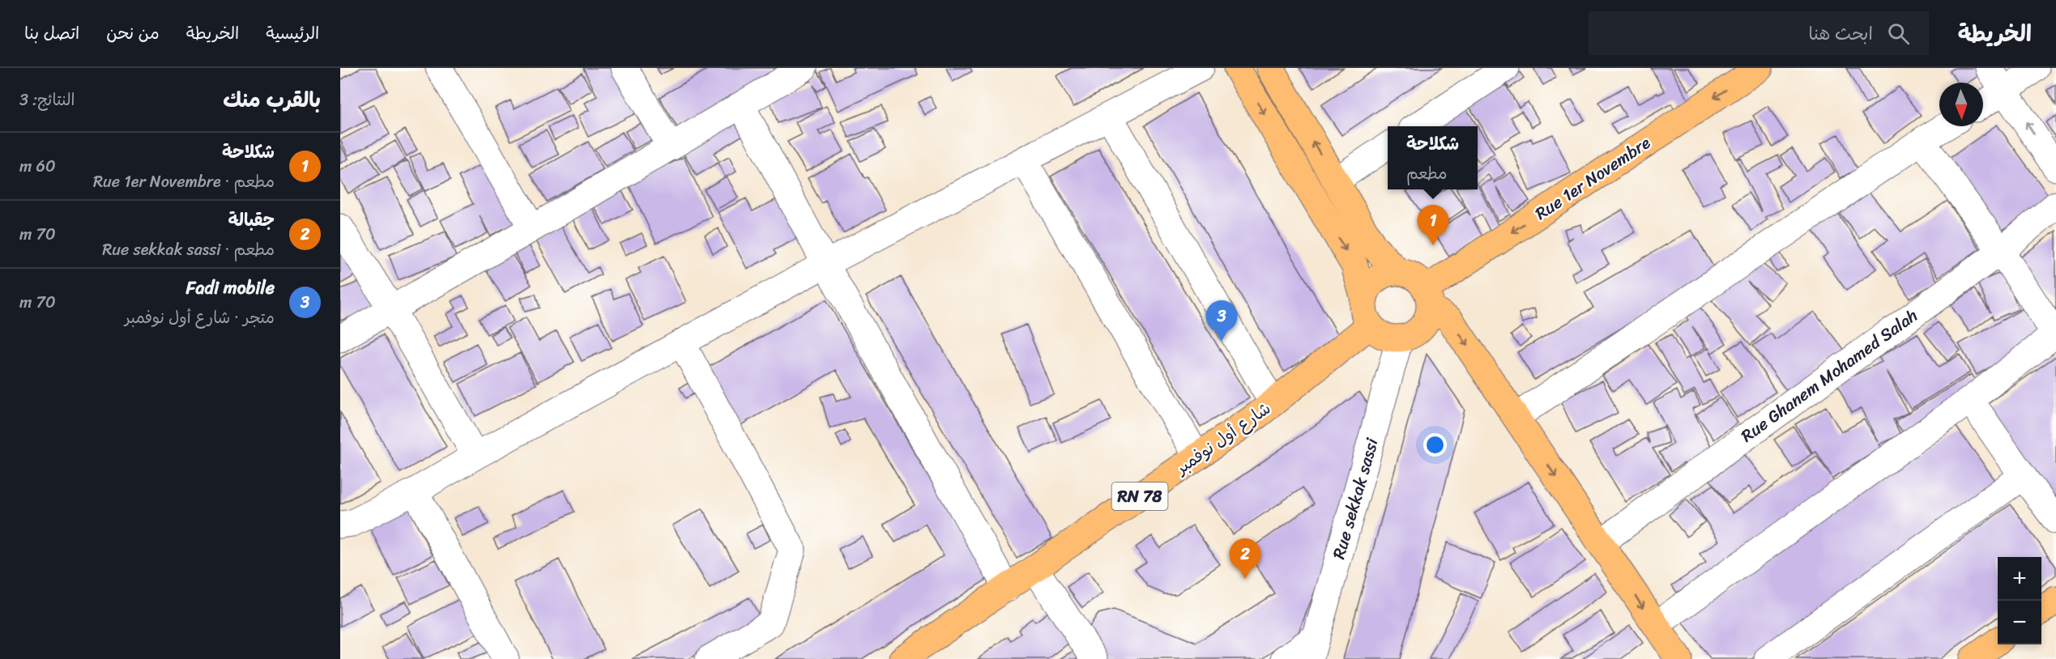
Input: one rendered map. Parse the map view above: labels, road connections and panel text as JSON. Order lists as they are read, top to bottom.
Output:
{
  "streets": {
    "main road": ["Rue 1er Novembre", "شارع أول نوفمبر", "RN 78"],
    "street": ["Rue Ghanem Mohamed Salah", "Rue sekkak sassi"]
  },
  "crossings": [
    ["Rue 1er Novembre", "شارع أول نوفمبر"],
    ["Rue 1er Novembre", "Rue sekkak sassi"],
    ["شارع أول نوفمبر", "Rue sekkak sassi"]
  ],
  "one_way": ["Rue 1er Novembre"],
  "north": "bottom",
  "page": {
    "header": "الخريطة",
    "search": "ابحث هنا",
    "nav": [
      "الرئيسية",
      "الخريطة",
      "من نحن",
      "اتصل بنا"
    ],
    "heading": ["بالقرب منك", "النتائج: 3"],
    "popup": ["شكلاحة", "مطعم"],
    "list": [
      {
        "mark": "1",
        "name": "شكلاحة",
        "note": "مطعم · Rue 1er Novembre",
        "value": "60 m"
      },
      {
        "mark": "2",
        "name": "جقبالة",
        "note": "مطعم · Rue sekkak sassi",
        "value": "70 m"
      },
      {
        "mark": "3",
        "name": "Fadi mobile",
        "note": "متجر · شارع أول نوفمبر",
        "value": "70 m"
      }
    ],
    "pins": ["1", "3", "2"],
    "map_buttons": ["+", "−"]
  }
}
